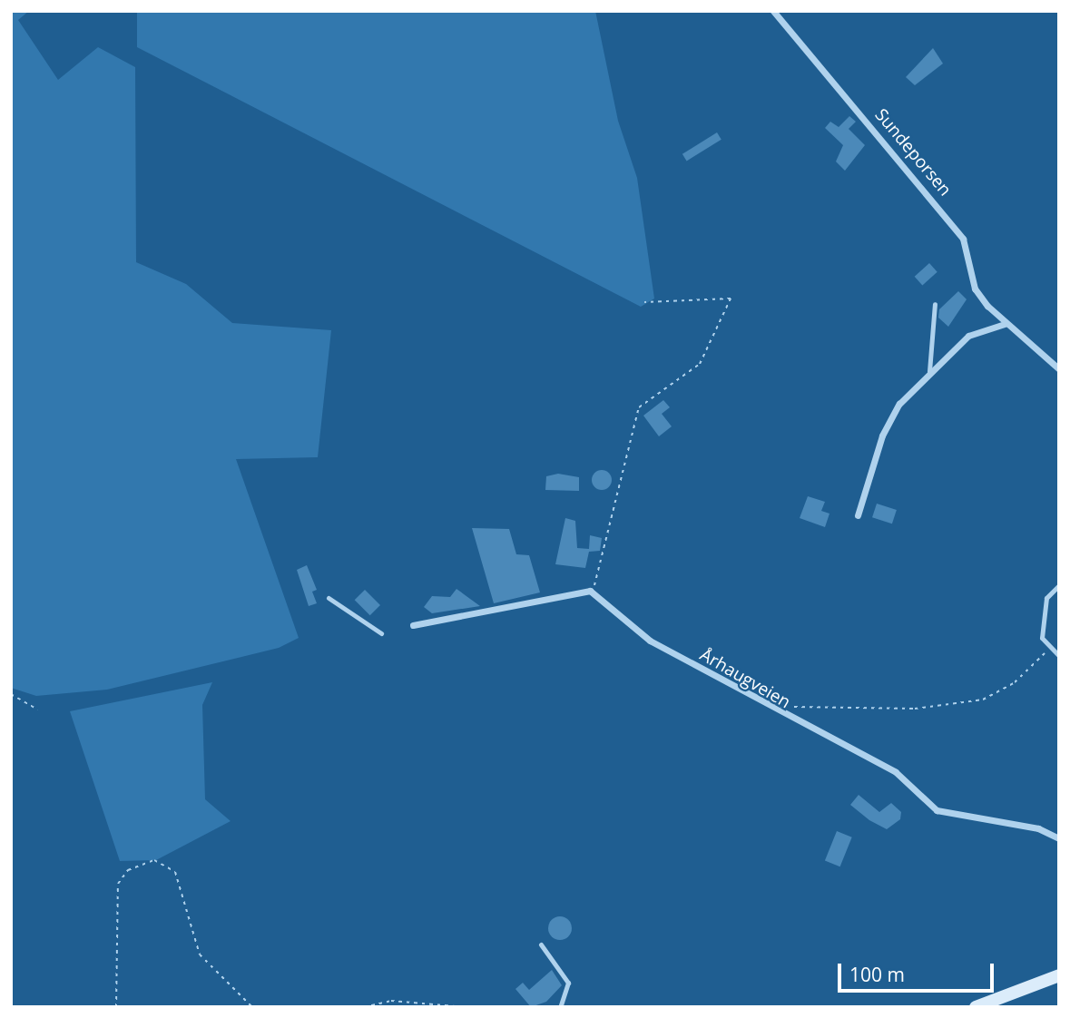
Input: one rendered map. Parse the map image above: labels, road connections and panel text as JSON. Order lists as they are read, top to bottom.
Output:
{
  "streets": {
    "street": ["Sundeporsen", "Århaugveien"]
  },
  "scale_bar": "100 m"
}
